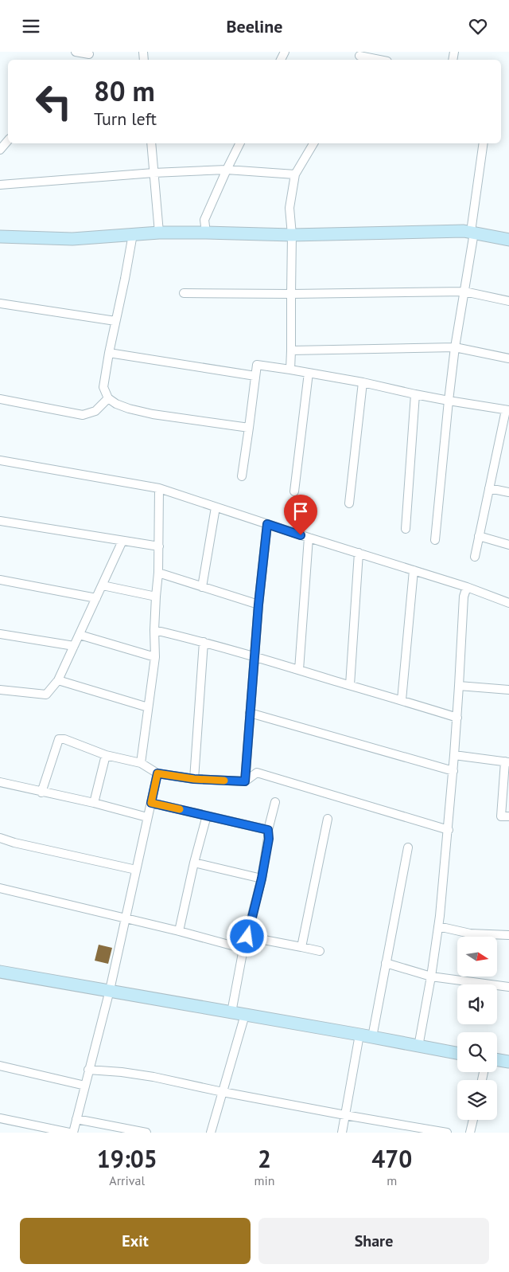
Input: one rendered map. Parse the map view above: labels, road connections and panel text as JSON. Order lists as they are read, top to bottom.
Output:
{
  "north": "right",
  "page": {
    "header": "Beeline",
    "turn": ["80 m", "Turn left"],
    "eta": [
      "19:05",
      "Arrival",
      "2",
      "min",
      "470",
      "m"
    ],
    "buttons": ["Exit", "Share"]
  }
}
